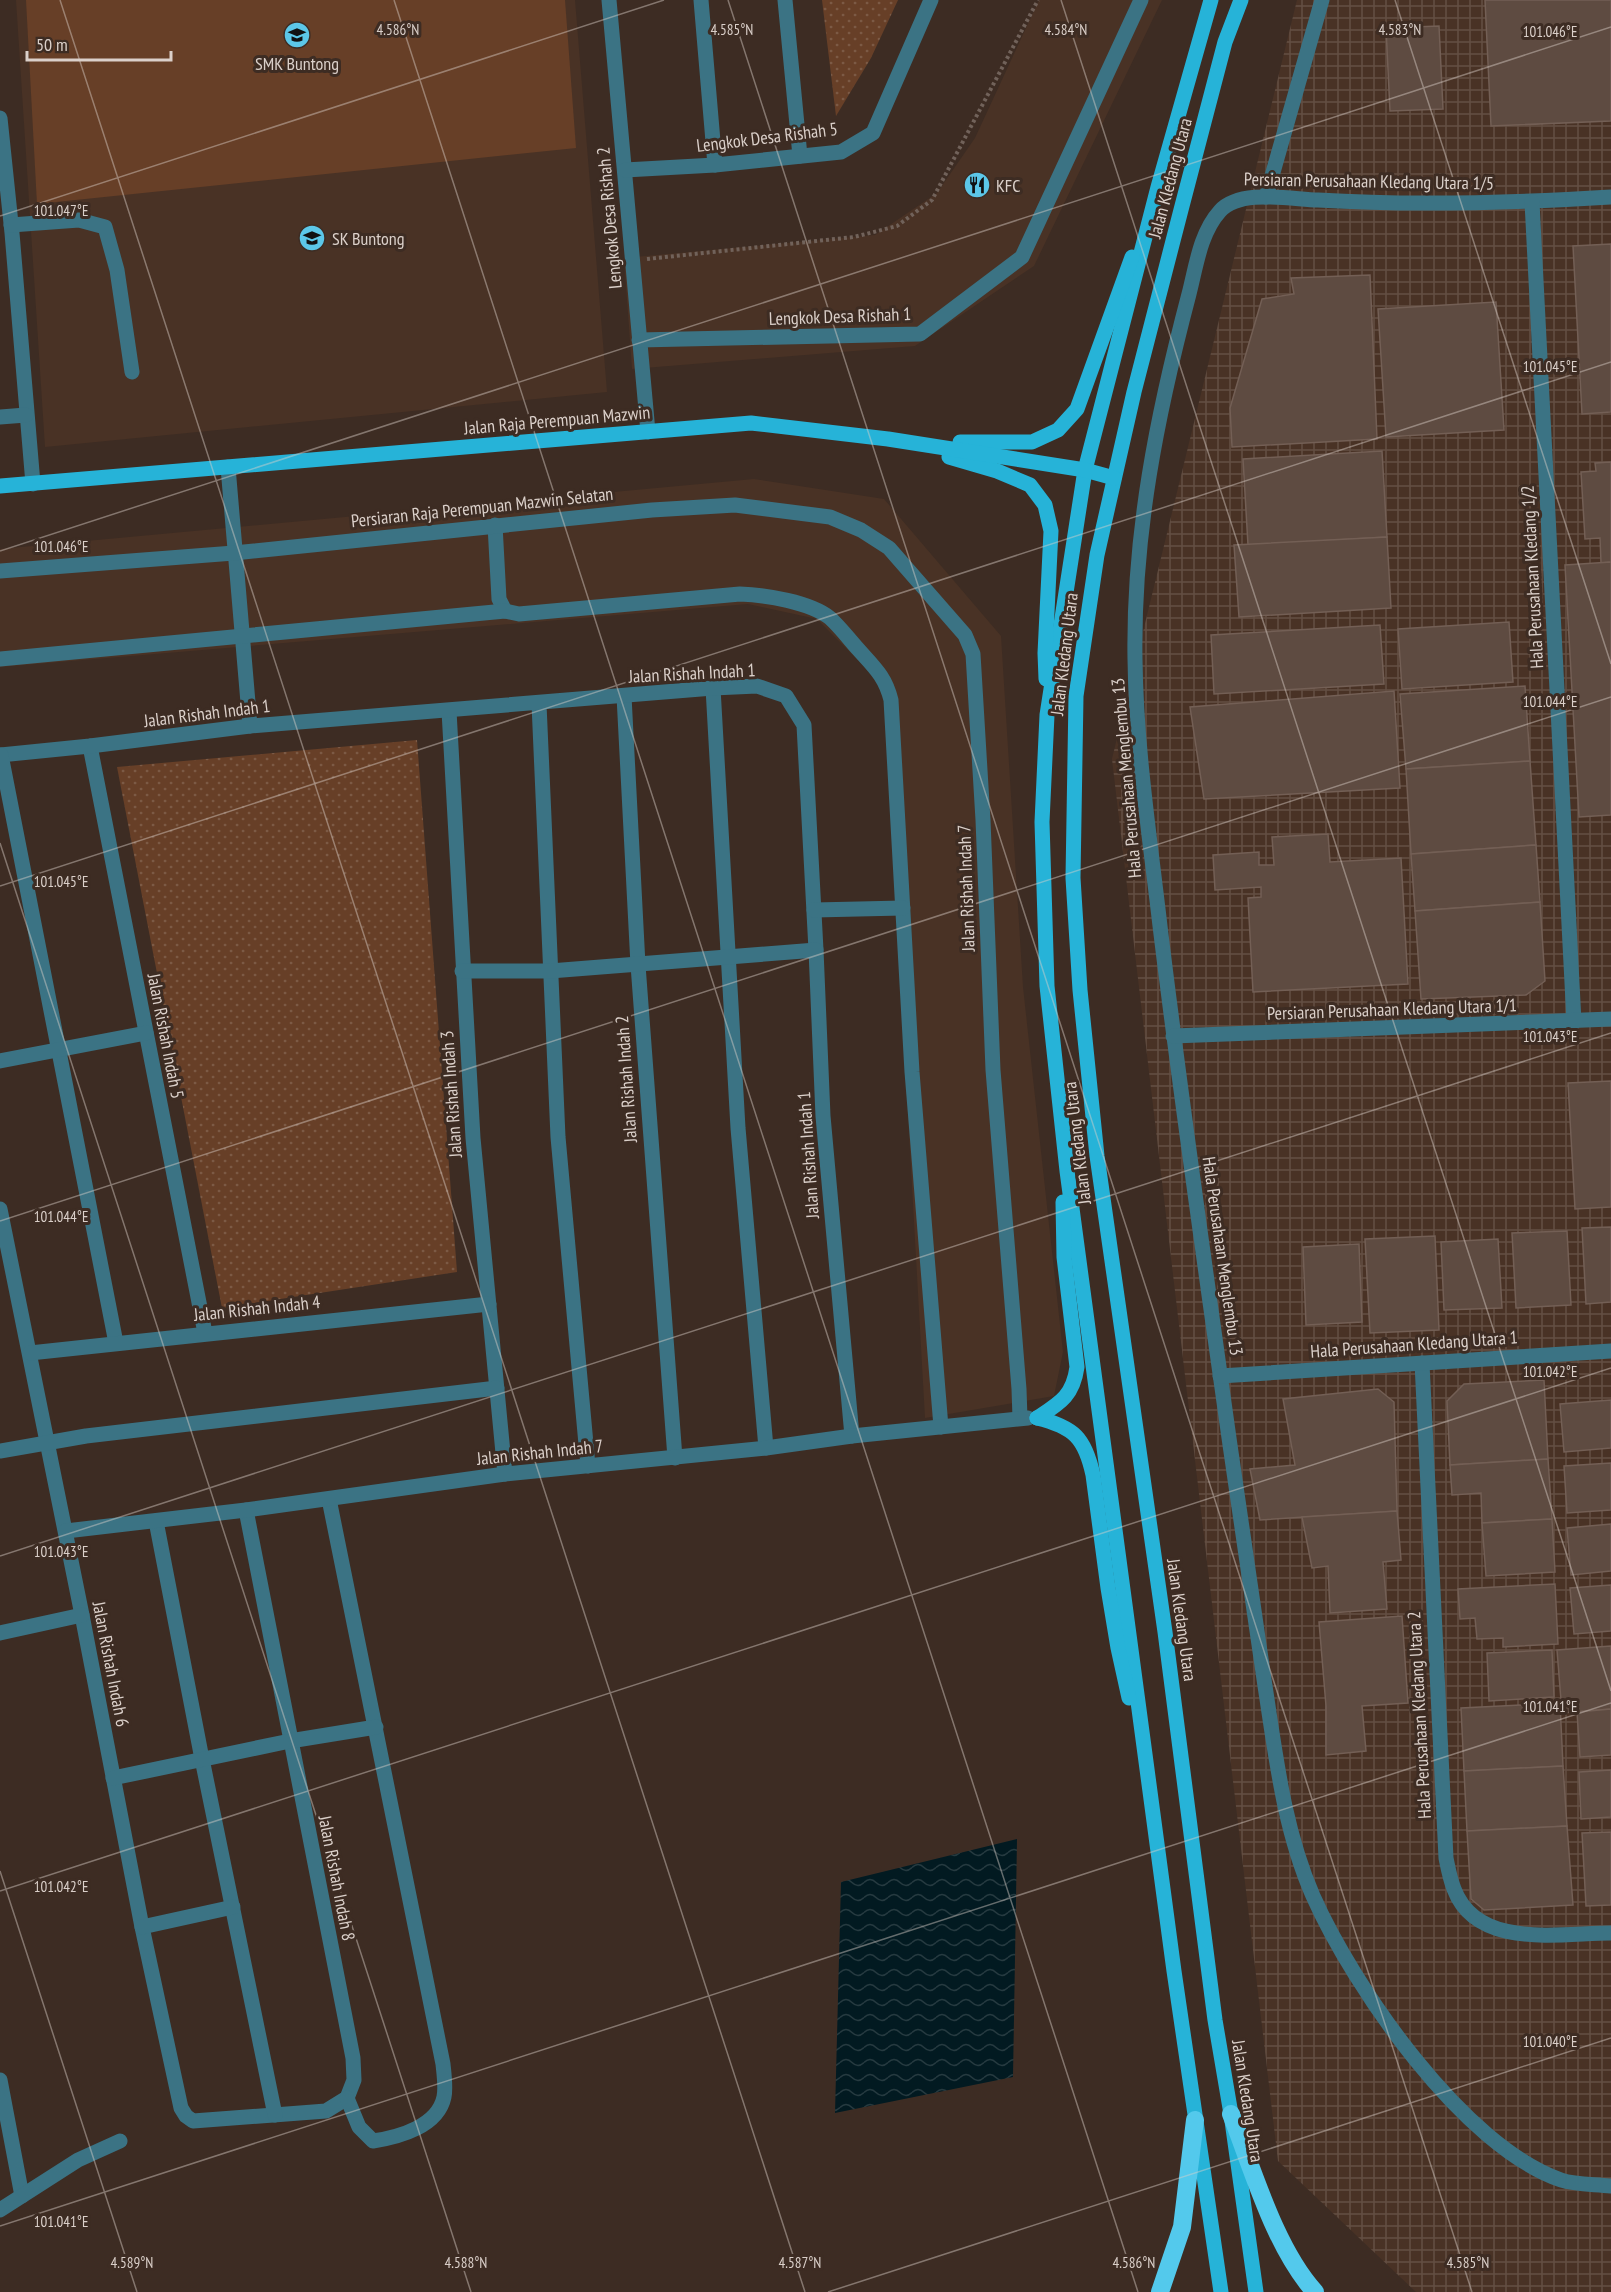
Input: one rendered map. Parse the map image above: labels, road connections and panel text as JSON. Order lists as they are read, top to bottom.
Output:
{
  "streets": {
    "main road": ["Jalan Kledang Utara", "Jalan Raja Perempuan Mazwin"],
    "street": [
      "Lengkok Desa Rishah 5",
      "Persiaran Perusahaan Kledang Utara 1/5",
      "Lengkok Desa Rishah 2",
      "Lengkok Desa Rishah 1",
      "Persiaran Raja Perempuan Mazwin Selatan",
      "Hala Perusahaan Kledang 1/2",
      "Jalan Rishah Indah 1",
      "Hala Perusahaan Menglembu 13",
      "Jalan Rishah Indah 7",
      "Persiaran Perusahaan Kledang Utara 1/1",
      "Jalan Rishah Indah 5",
      "Jalan Rishah Indah 2",
      "Jalan Rishah Indah 3",
      "Jalan Rishah Indah 4",
      "Hala Perusahaan Kledang Utara 1",
      "Jalan Rishah Indah 6",
      "Hala Perusahaan Kledang Utara 2",
      "Jalan Rishah Indah 8"
    ]
  },
  "crossings": [
    ["Lengkok Desa Rishah 5", "Lengkok Desa Rishah 2"],
    ["Jalan Kledang Utara", "Jalan Raja Perempuan Mazwin"],
    ["Persiaran Perusahaan Kledang Utara 1/5", "Hala Perusahaan Kledang 1/2"],
    ["Persiaran Perusahaan Kledang Utara 1/5", "Hala Perusahaan Menglembu 13"],
    ["Lengkok Desa Rishah 2", "Lengkok Desa Rishah 1"],
    ["Lengkok Desa Rishah 2", "Jalan Raja Perempuan Mazwin"],
    ["Persiaran Raja Perempuan Mazwin Selatan", "Jalan Rishah Indah 7"],
    ["Hala Perusahaan Kledang 1/2", "Persiaran Perusahaan Kledang Utara 1/1"],
    ["Jalan Rishah Indah 1", "Jalan Rishah Indah 7"],
    ["Jalan Rishah Indah 1", "Jalan Rishah Indah 5"],
    ["Jalan Rishah Indah 1", "Jalan Rishah Indah 2"],
    ["Jalan Rishah Indah 1", "Jalan Rishah Indah 3"],
    ["Hala Perusahaan Menglembu 13", "Persiaran Perusahaan Kledang Utara 1/1"],
    ["Hala Perusahaan Menglembu 13", "Hala Perusahaan Kledang Utara 1"],
    ["Jalan Rishah Indah 7", "Jalan Rishah Indah 2"],
    ["Jalan Rishah Indah 7", "Jalan Rishah Indah 3"],
    ["Jalan Rishah Indah 7", "Jalan Rishah Indah 6"],
    ["Jalan Rishah Indah 7", "Jalan Rishah Indah 8"],
    ["Jalan Rishah Indah 5", "Jalan Rishah Indah 4"],
    ["Jalan Rishah Indah 3", "Jalan Rishah Indah 4"],
    ["Jalan Rishah Indah 4", "Jalan Rishah Indah 6"],
    ["Hala Perusahaan Kledang Utara 1", "Hala Perusahaan Kledang Utara 2"]
  ],
  "places": {
    "school or university": ["SMK Buntong", "SK Buntong"],
    "restaurant": ["KFC"]
  },
  "scale_bar": "50 m",
  "coordinates": [
    "4.586°N",
    "4.585°N",
    "4.584°N",
    "4.583°N",
    "101.046°E",
    "101.047°E",
    "101.045°E",
    "101.044°E",
    "101.043°E",
    "101.042°E",
    "101.041°E",
    "101.040°E",
    "4.589°N",
    "4.588°N",
    "4.587°N"
  ]
}
